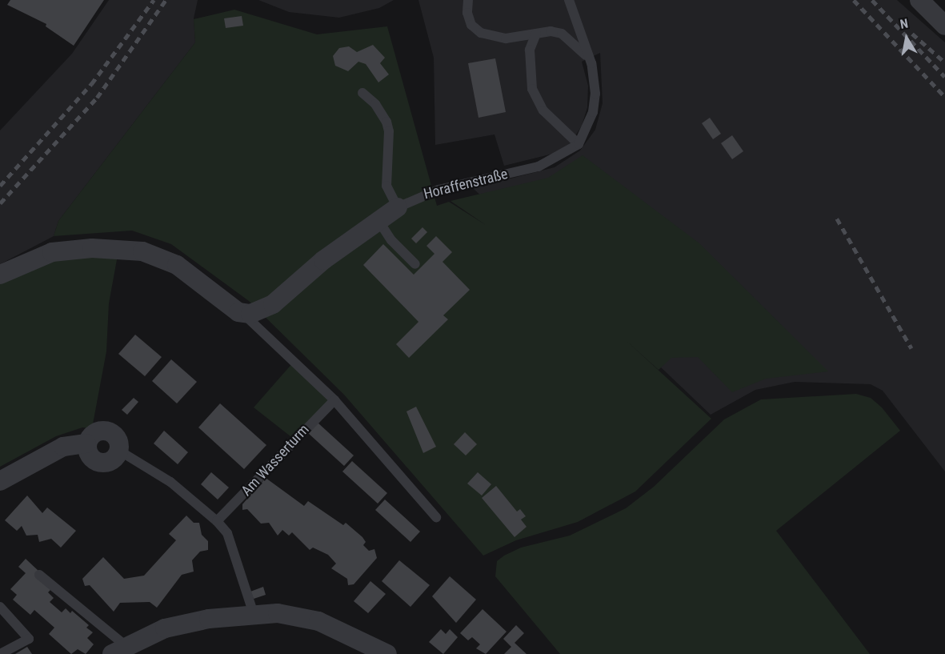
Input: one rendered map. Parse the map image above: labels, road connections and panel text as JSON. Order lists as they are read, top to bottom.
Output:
{
  "streets": {
    "street": ["Horaffenstraße"],
    "lane": ["Am Wasserturm"]
  },
  "north": "top"
}
